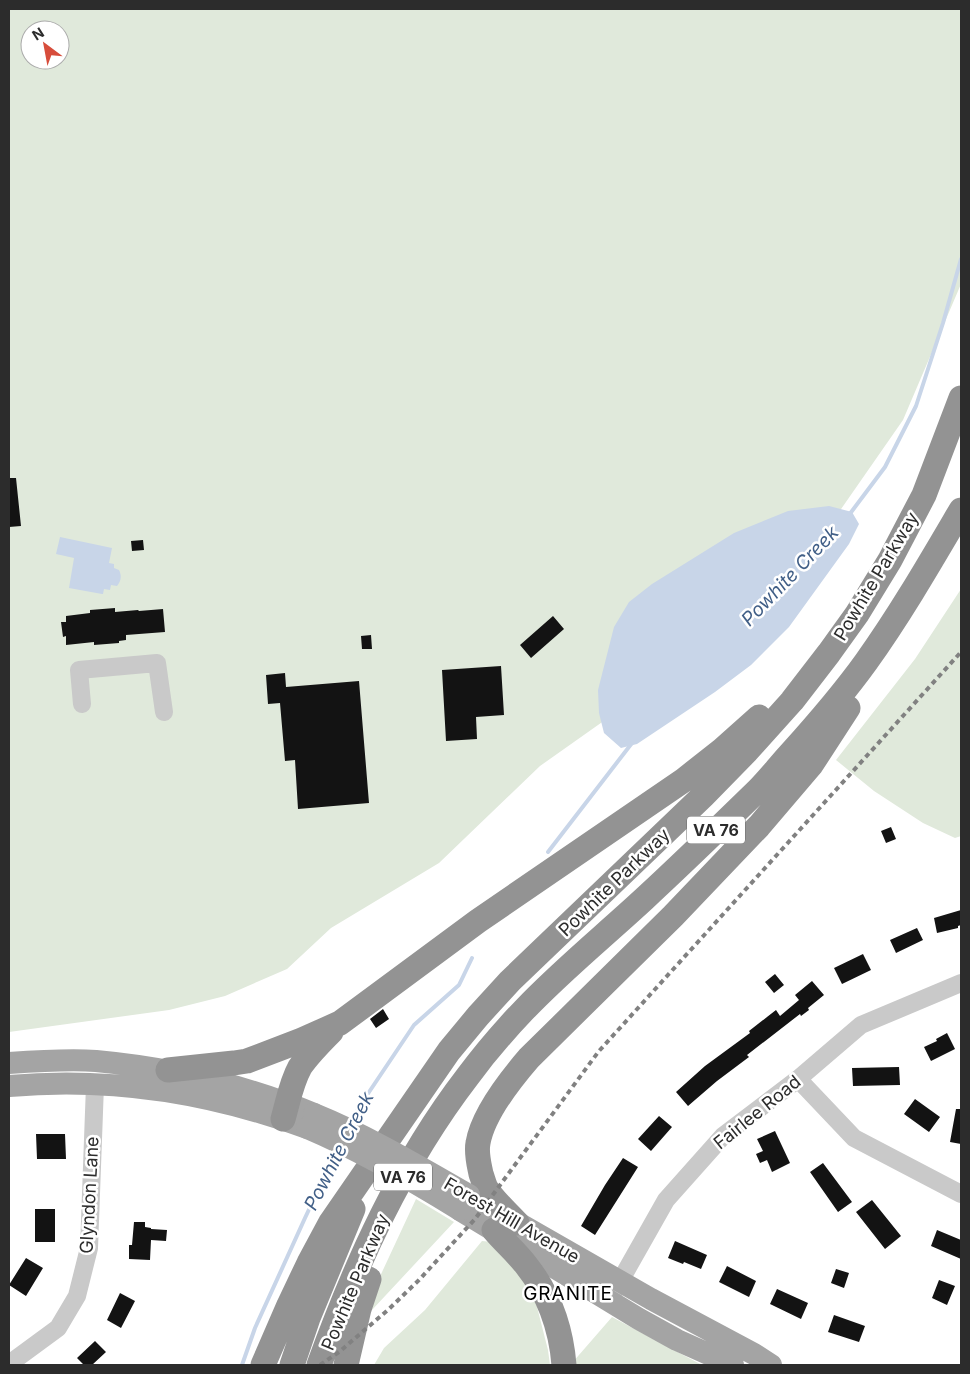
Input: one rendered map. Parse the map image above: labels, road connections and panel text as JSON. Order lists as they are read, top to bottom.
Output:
{
  "streets": {
    "highway": ["Powhite Parkway", "VA 76"],
    "main road": ["Forest Hill Avenue"],
    "street": ["Fairlee Road", "Glyndon Lane"]
  },
  "crossings": [
    ["Powhite Parkway", "VA 76"],
    ["Fairlee Road", "Forest Hill Avenue"],
    ["Glyndon Lane", "Forest Hill Avenue"]
  ],
  "districts": ["GRANITE"],
  "water": ["Powhite Creek"],
  "north": "top left"
}
